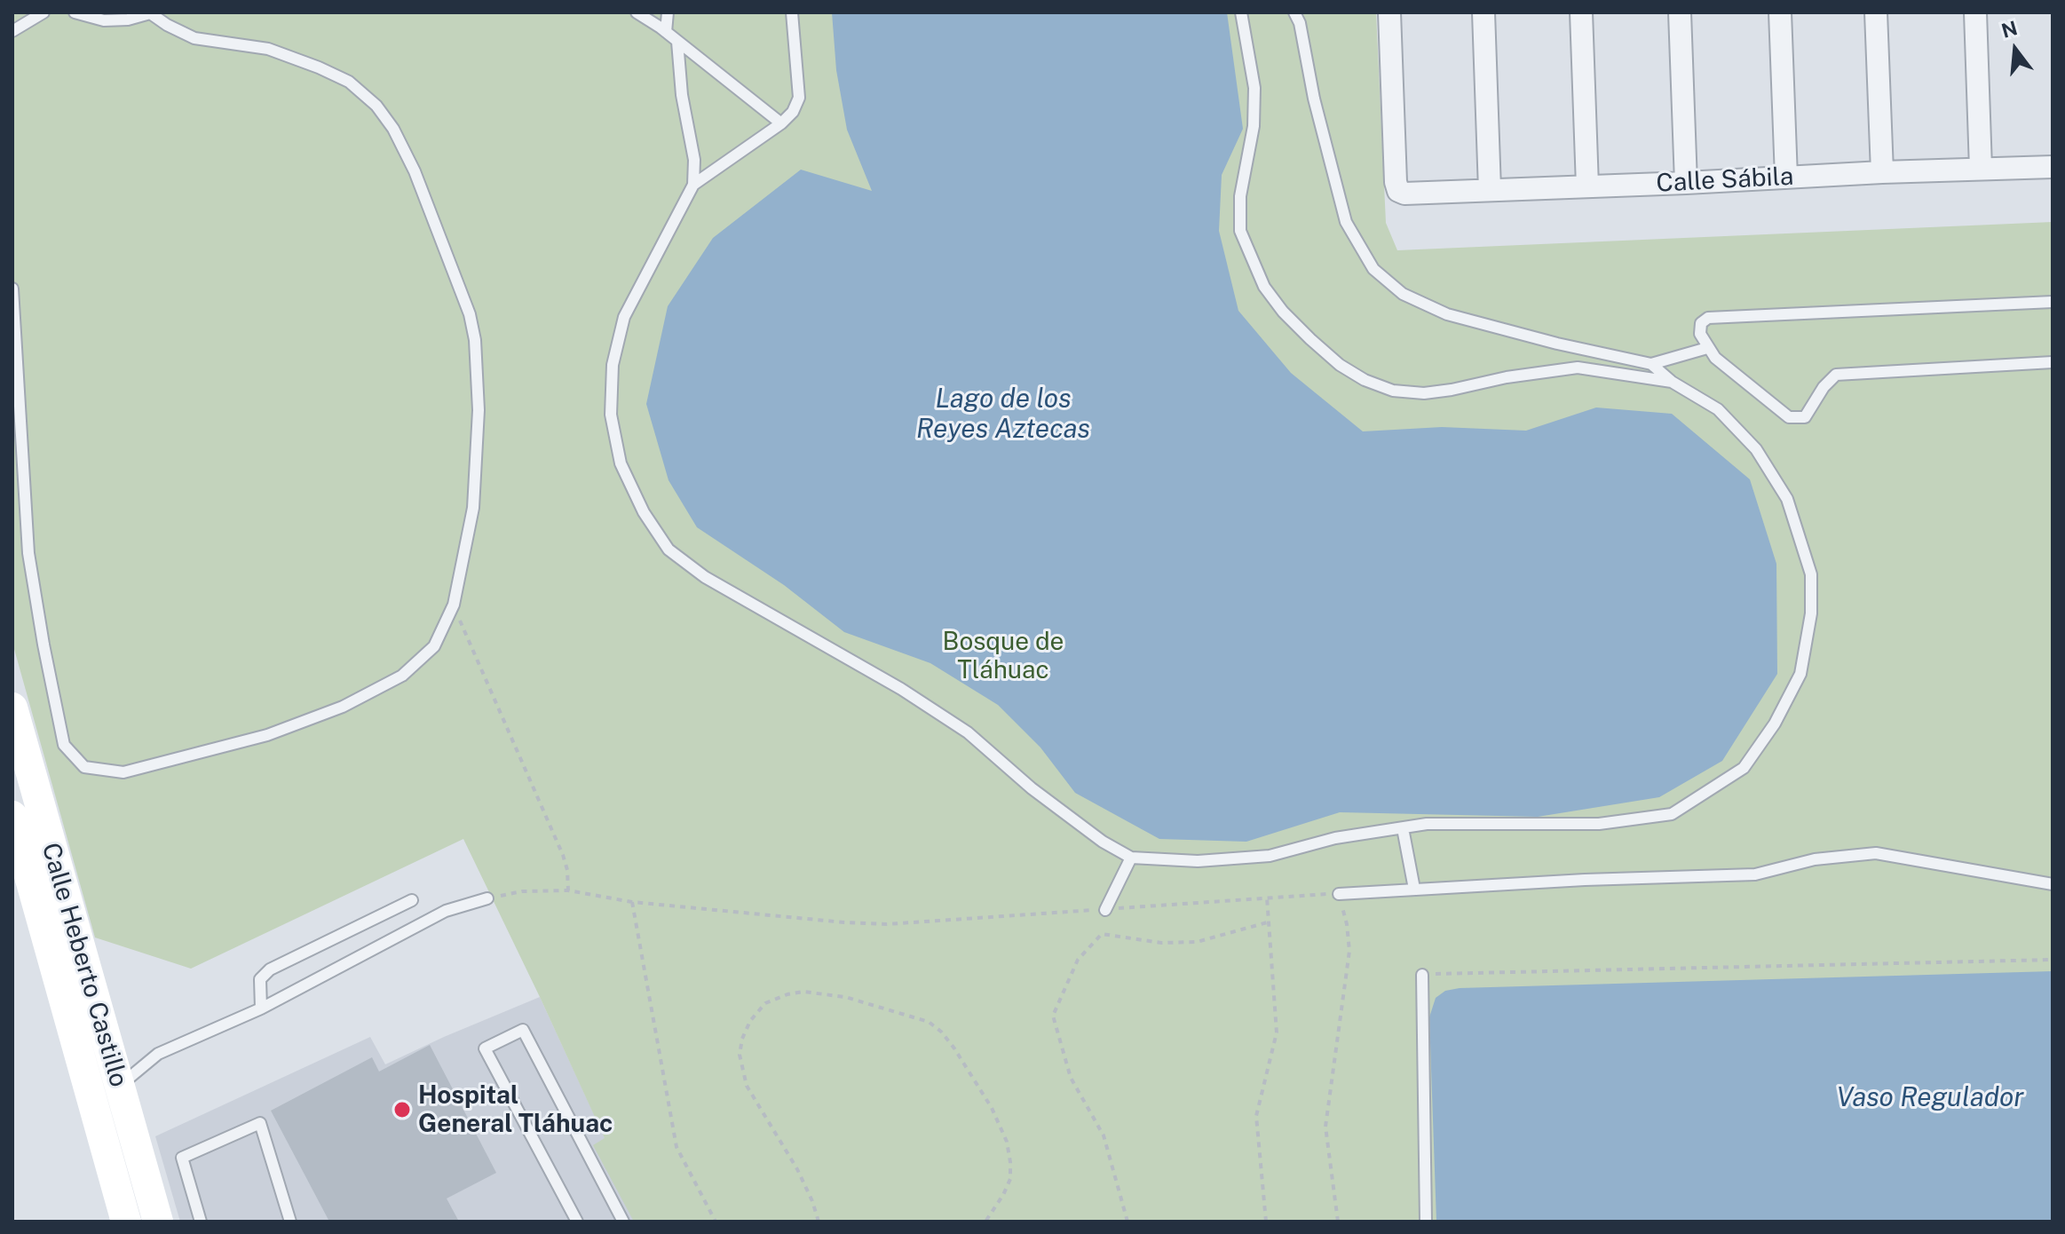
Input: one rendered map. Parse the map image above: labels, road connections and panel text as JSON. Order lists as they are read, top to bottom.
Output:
{
  "streets": {
    "main road": ["Calle Heberto Castillo"],
    "street": ["Calle Sábila"]
  },
  "water": ["Lago de los Reyes Aztecas", "Vaso Regulador"],
  "parks": ["Bosque de Tláhuac"],
  "places": ["Hospital General Tláhuac"],
  "north": "top"
}
